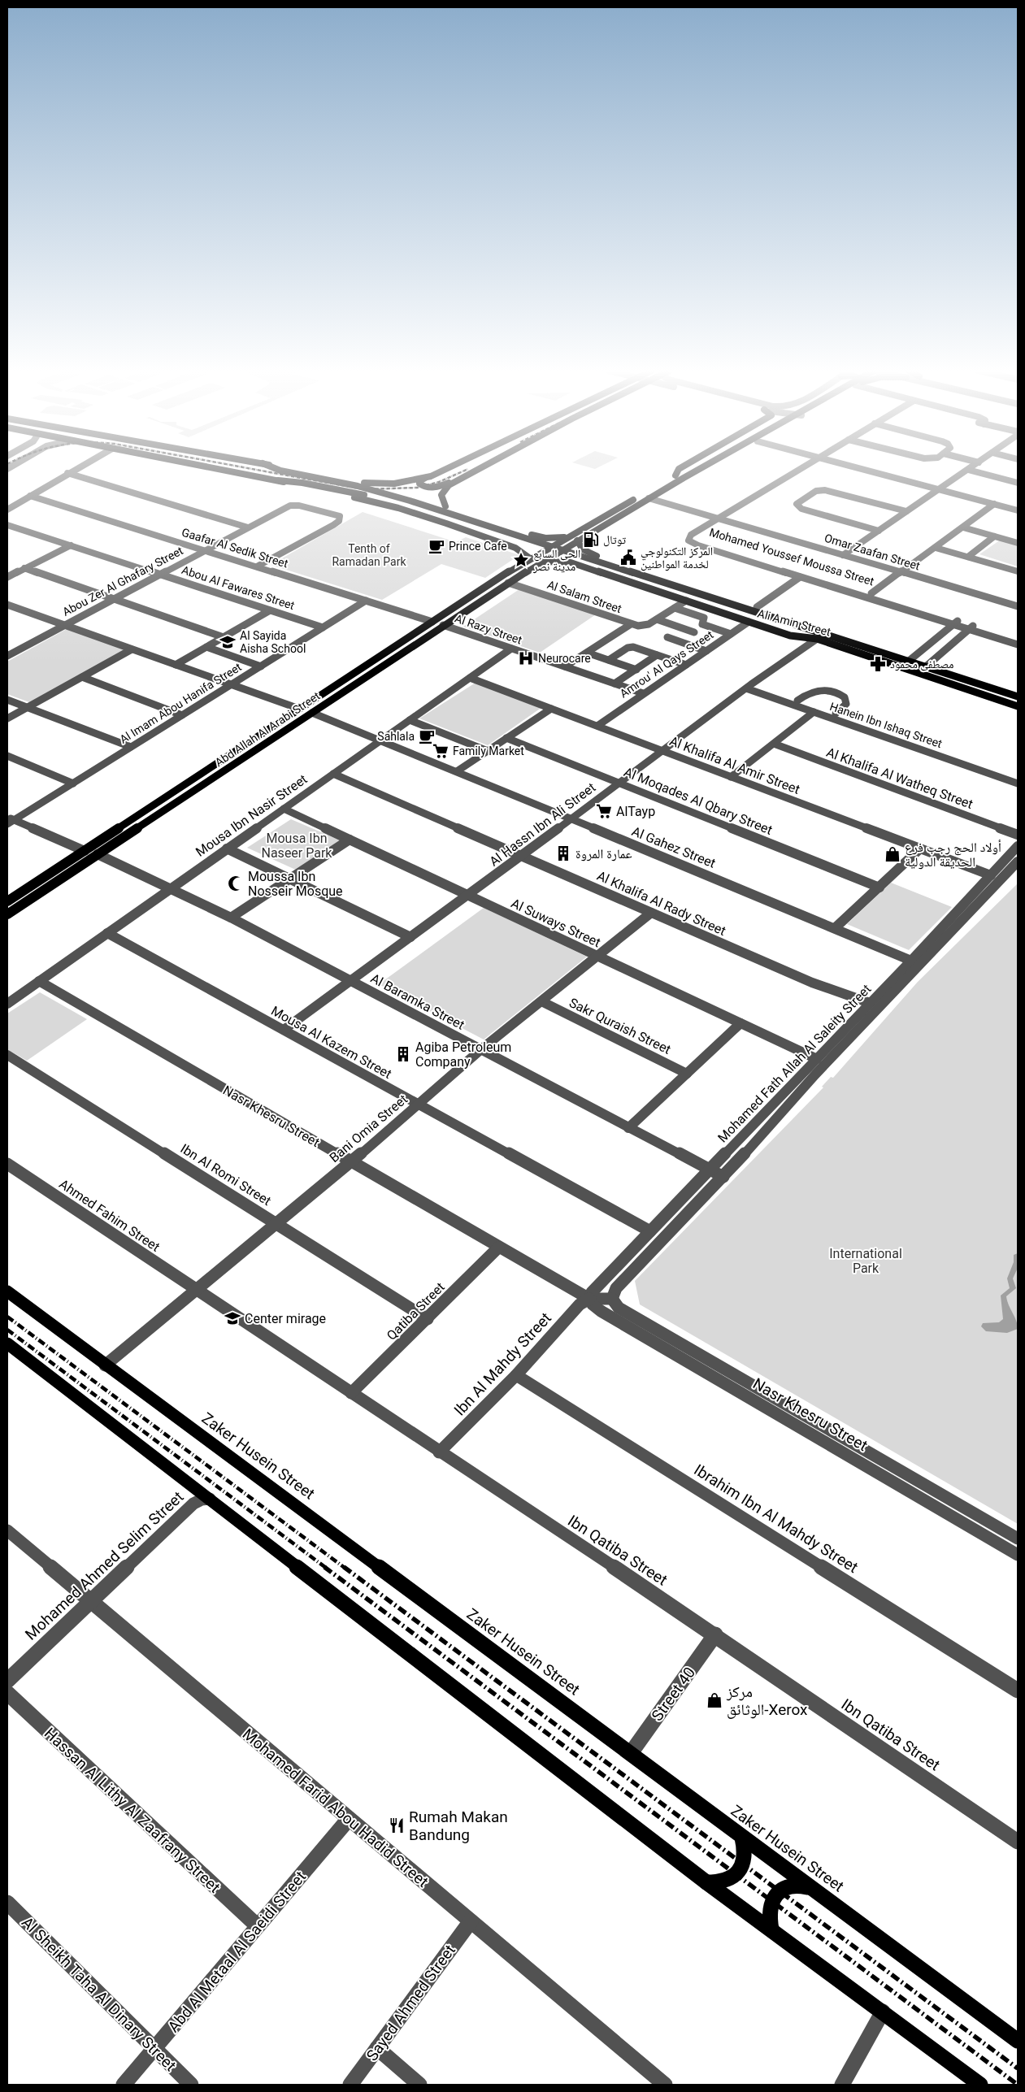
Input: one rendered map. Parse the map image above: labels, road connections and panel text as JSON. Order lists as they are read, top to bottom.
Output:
{
  "streets": {
    "main road": ["Ali Amin Street", "Abd Allah Al Arabi Street", "Zaker Husein Street"],
    "street": [
      "Gaafar Al Sedik Street",
      "Omar Zaafan Street",
      "Mohamed Youssef Moussa Street",
      "Abou Zer Al Ghafary Street",
      "Abou Al Fawares Street",
      "Al Salam Street",
      "Al Razy Street",
      "Amrou' Al Qays Street",
      "Al Imam Abou Hanifa Street",
      "Hanein Ibn Ishaq Street",
      "Al Khalifa Al Amir Street",
      "Al Khalifa Al Watheq Street",
      "Al Moqades Al Qbary Street",
      "Mousa Ibn Nasir Street",
      "Al Hassn Ibn Ali Street",
      "Al Gahez Street",
      "Al Khalifa Al Rady Street",
      "Al Suways Street",
      "Al Baramka Street",
      "Sakr Quraish Street",
      "Mousa Al Kazem Street",
      "Mohamed Fath Allah Al Saleity Street",
      "Nasr Khesru Street",
      "Bani Omia Street",
      "Ibn Al Romi Street",
      "Ahmed Fahim Street",
      "Qatiba Street",
      "Ibn Al Mahdy Street",
      "Ibrahim Ibn Al Mahdy Street",
      "Ibn Qatiba Street",
      "Mohamed Ahmed Selim Street",
      "Street 40",
      "Mohamed Farid Abou Hadid Street",
      "Hassan Al Lithy Al Zaafrany Street",
      "Abd Al Metaal Al Saeidi Street",
      "Al Sheikh Taha Al Dinary Street",
      "Sayed Ahmed Street"
    ]
  },
  "crossings": [
    ["Gaafar Al Sedik Street", "Abou Zer Al Ghafary Street"],
    ["Gaafar Al Sedik Street", "Al Imam Abou Hanifa Street"],
    ["Gaafar Al Sedik Street", "Abd Allah Al Arabi Street"],
    ["Omar Zaafan Street", "Mohamed Youssef Moussa Street"],
    ["Omar Zaafan Street", "Abd Allah Al Arabi Street"],
    ["Abou Zer Al Ghafary Street", "Abou Al Fawares Street"],
    ["Abou Al Fawares Street", "Al Imam Abou Hanifa Street"],
    ["Al Salam Street", "Ali Amin Street"],
    ["Al Salam Street", "Al Razy Street"],
    ["Al Salam Street", "Abd Allah Al Arabi Street"],
    ["Ali Amin Street", "Amrou' Al Qays Street"],
    ["Ali Amin Street", "Abd Allah Al Arabi Street"],
    ["Ali Amin Street", "Al Hassn Ibn Ali Street"],
    ["Al Razy Street", "Amrou' Al Qays Street"],
    ["Al Razy Street", "Abd Allah Al Arabi Street"],
    ["Al Razy Street", "Mousa Ibn Nasir Street"],
    ["Amrou' Al Qays Street", "Al Khalifa Al Amir Street"],
    ["Hanein Ibn Ishaq Street", "Al Hassn Ibn Ali Street"],
    ["Abd Allah Al Arabi Street", "Al Gahez Street"],
    ["Abd Allah Al Arabi Street", "Al Baramka Street"],
    ["Al Khalifa Al Amir Street", "Mousa Ibn Nasir Street"],
    ["Al Khalifa Al Amir Street", "Al Hassn Ibn Ali Street"],
    ["Al Khalifa Al Amir Street", "Mohamed Fath Allah Al Saleity Street"],
    ["Al Moqades Al Qbary Street", "Al Hassn Ibn Ali Street"],
    ["Mousa Ibn Nasir Street", "Al Gahez Street"],
    ["Mousa Ibn Nasir Street", "Al Khalifa Al Rady Street"],
    ["Mousa Ibn Nasir Street", "Al Suways Street"],
    ["Mousa Ibn Nasir Street", "Al Baramka Street"],
    ["Mousa Ibn Nasir Street", "Mousa Al Kazem Street"],
    ["Mousa Ibn Nasir Street", "Nasr Khesru Street"],
    ["Al Hassn Ibn Ali Street", "Al Gahez Street"],
    ["Al Hassn Ibn Ali Street", "Al Khalifa Al Rady Street"],
    ["Al Hassn Ibn Ali Street", "Al Suways Street"],
    ["Al Hassn Ibn Ali Street", "Al Baramka Street"],
    ["Al Hassn Ibn Ali Street", "Mousa Al Kazem Street"],
    ["Al Gahez Street", "Mohamed Fath Allah Al Saleity Street"],
    ["Al Khalifa Al Rady Street", "Mohamed Fath Allah Al Saleity Street"],
    ["Al Khalifa Al Rady Street", "Bani Omia Street"],
    ["Al Suways Street", "Mohamed Fath Allah Al Saleity Street"],
    ["Al Suways Street", "Bani Omia Street"],
    ["Al Baramka Street", "Mohamed Fath Allah Al Saleity Street"],
    ["Al Baramka Street", "Bani Omia Street"],
    ["Sakr Quraish Street", "Bani Omia Street"],
    ["Mousa Al Kazem Street", "Mohamed Fath Allah Al Saleity Street"],
    ["Mousa Al Kazem Street", "Bani Omia Street"],
    ["Mohamed Fath Allah Al Saleity Street", "Nasr Khesru Street"],
    ["Mohamed Fath Allah Al Saleity Street", "Ibn Al Mahdy Street"],
    ["Nasr Khesru Street", "Bani Omia Street"],
    ["Nasr Khesru Street", "Qatiba Street"],
    ["Nasr Khesru Street", "Ibn Al Mahdy Street"],
    ["Bani Omia Street", "Ibn Al Romi Street"],
    ["Bani Omia Street", "Ahmed Fahim Street"],
    ["Bani Omia Street", "Zaker Husein Street"],
    ["Bani Omia Street", "Ibn Qatiba Street"],
    ["Ibn Al Romi Street", "Qatiba Street"],
    ["Ahmed Fahim Street", "Ibn Qatiba Street"],
    ["Qatiba Street", "Ibn Qatiba Street"],
    ["Ibn Al Mahdy Street", "Ibrahim Ibn Al Mahdy Street"],
    ["Ibn Al Mahdy Street", "Ibn Qatiba Street"],
    ["Zaker Husein Street", "Street 40"],
    ["Ibn Qatiba Street", "Street 40"],
    ["Mohamed Ahmed Selim Street", "Mohamed Farid Abou Hadid Street"],
    ["Mohamed Farid Abou Hadid Street", "Abd Al Metaal Al Saeidi Street"],
    ["Mohamed Farid Abou Hadid Street", "Sayed Ahmed Street"],
    ["Hassan Al Lithy Al Zaafrany Street", "Abd Al Metaal Al Saeidi Street"],
    ["Abd Al Metaal Al Saeidi Street", "Al Sheikh Taha Al Dinary Street"]
  ],
  "parks": ["Tenth of Ramadan Park", "Mousa Ibn Naseer Park", "International Park"],
  "places": {
    "fuel station": ["توتال"],
    "cafe": ["Prince Cafe", "Sahlala"],
    "public building": ["المركز التكنولوجي لخدمة المواطنين"],
    "place": ["الحى السابع مدينة نصر"],
    "school or university": ["Al Sayida Aisha School", "Center mirage"],
    "hospital": ["Neurocare"],
    "pharmacy": ["مصطفى محمود"],
    "supermarket": ["Family Market", "AlTayp"],
    "building": ["عمارة المروة", "Agiba Petroleum Company"],
    "shop": ["أولاد الحج رجب فرع الحديقة الدولية", "مركز الوثائق-Xerox"],
    "mosque": ["Moussa Ibn Nosseir Mosque"],
    "restaurant": ["Rumah Makan Bandung"]
  }
}
